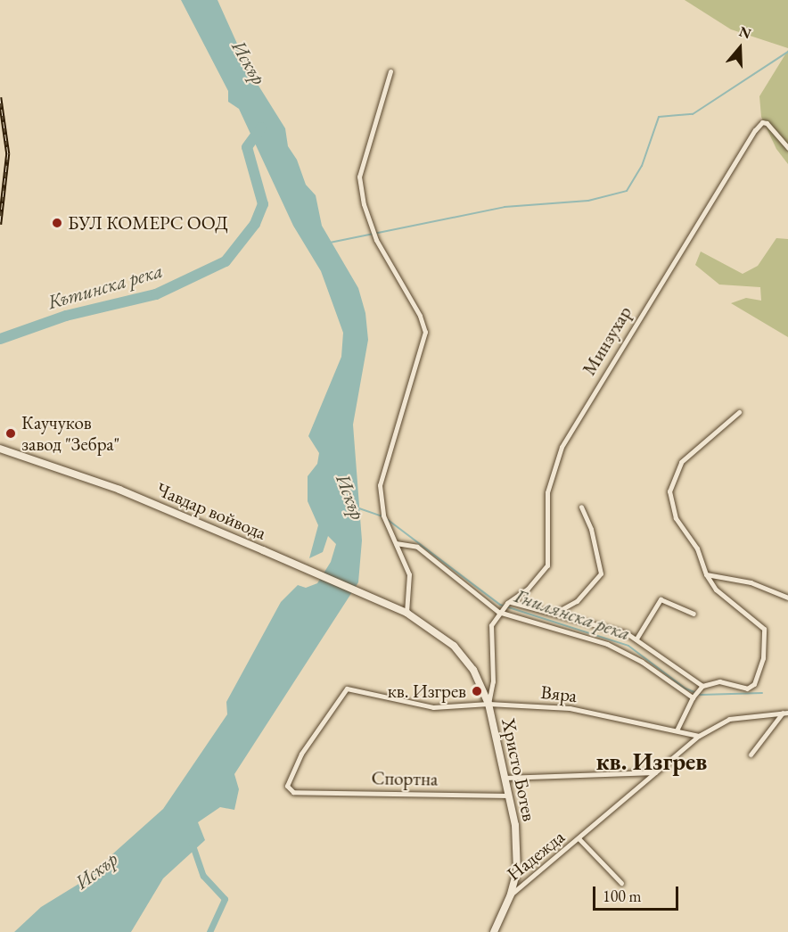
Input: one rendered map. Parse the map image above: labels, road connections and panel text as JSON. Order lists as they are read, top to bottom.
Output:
{
  "streets": {
    "street": [
      "Минзухар",
      "Чавдар войвода",
      "Вяра",
      "Христо Ботев",
      "Спортна",
      "Надежда"
    ]
  },
  "crossings": [
    ["Минзухар", "Христо Ботев"],
    ["Чавдар войвода", "Вяра"],
    ["Чавдар войвода", "Христо Ботев"],
    ["Вяра", "Христо Ботев"],
    ["Вяра", "Спортна"],
    ["Вяра", "Надежда"],
    ["Христо Ботев", "Спортна"],
    ["Христо Ботев", "Надежда"]
  ],
  "districts": ["кв. Изгрев"],
  "water": ["Искър", "Кътинска река", "Гнилянска река"],
  "places": ["БУЛ КОМЕРС ООД", "Каучуков завод \"Зебра\"", "кв. Изгрев"],
  "scale_bar": "100 m",
  "north": "top"
}
